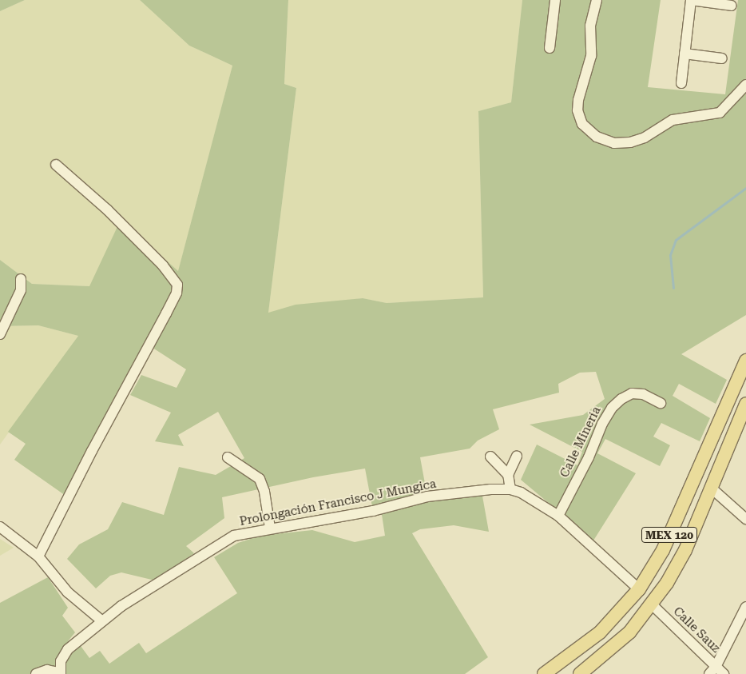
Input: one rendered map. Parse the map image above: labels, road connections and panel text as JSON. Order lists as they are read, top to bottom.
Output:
{
  "streets": {
    "main road": ["MEX 120"],
    "street": ["Calle Minería", "Prolongación Francisco J Mungica", "Calle Sauz"]
  },
  "crossings": [
    ["Calle Minería", "Prolongación Francisco J Mungica"],
    ["Prolongación Francisco J Mungica", "MEX 120"],
    ["MEX 120", "Calle Sauz"]
  ]
}
